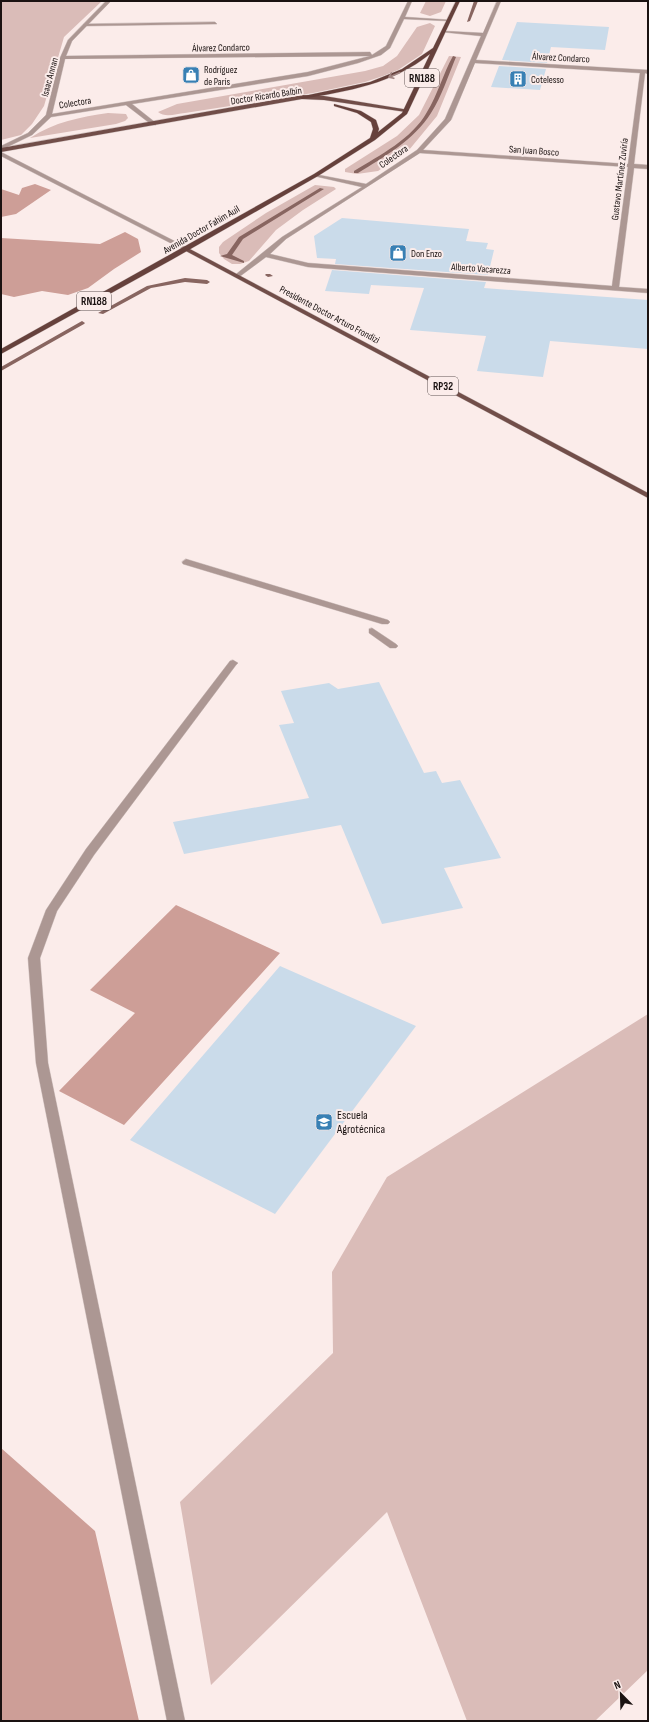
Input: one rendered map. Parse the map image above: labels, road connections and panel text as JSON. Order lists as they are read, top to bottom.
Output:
{
  "streets": {
    "highway": ["RN188", "Avenida Doctor Fahim Auil"],
    "main road": ["Doctor Ricardo Balbín", "Presidente Doctor Arturo Frondizi", "RP32"],
    "street": [
      "Álvarez Condarco",
      "Isaac Annan",
      "Colectora",
      "San Juan Bosco",
      "Gustavo Martínez Zuviría",
      "Alberto Vacarezza"
    ]
  },
  "crossings": [
    ["Álvarez Condarco", "Isaac Annan"],
    ["Álvarez Condarco", "Colectora"],
    ["Álvarez Condarco", "Gustavo Martínez Zuviría"],
    ["Isaac Annan", "Colectora"],
    ["RN188", "Doctor Ricardo Balbín"],
    ["RN188", "Avenida Doctor Fahim Auil"],
    ["Doctor Ricardo Balbín", "Avenida Doctor Fahim Auil"],
    ["Colectora", "San Juan Bosco"],
    ["Colectora", "Alberto Vacarezza"],
    ["Colectora", "Presidente Doctor Arturo Frondizi"],
    ["San Juan Bosco", "Gustavo Martínez Zuviría"],
    ["Gustavo Martínez Zuviría", "Alberto Vacarezza"],
    ["Avenida Doctor Fahim Auil", "Presidente Doctor Arturo Frondizi"]
  ],
  "places": {
    "shop": ["Rodríguez de París", "Don Enzo"],
    "building": ["Cotelesso"],
    "school or university": ["Escuela Agrotécnica"]
  },
  "north": "top left"
}
